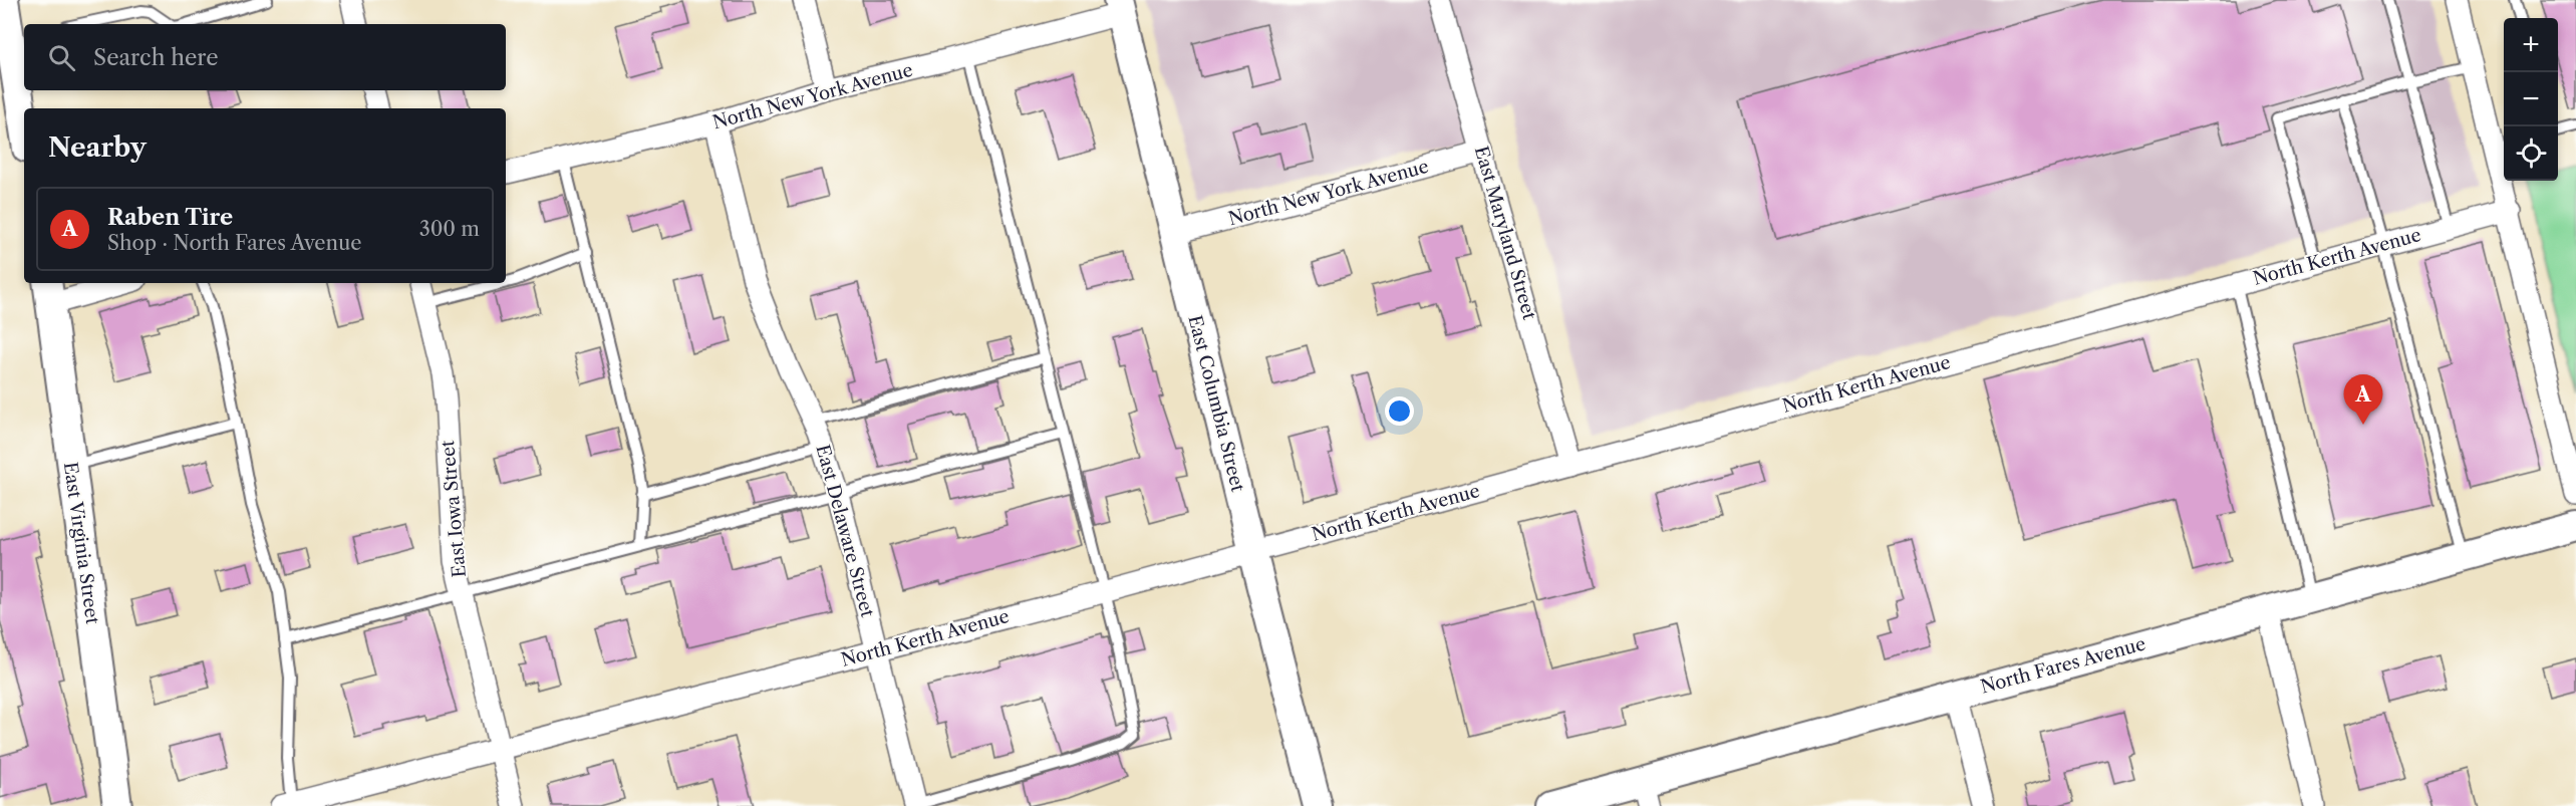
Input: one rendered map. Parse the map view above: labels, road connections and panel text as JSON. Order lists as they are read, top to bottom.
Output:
{
  "streets": {
    "main road": ["East Columbia Street", "East Virginia Street", "North Fares Avenue"],
    "street": [
      "North New York Avenue",
      "East Maryland Street",
      "North Kerth Avenue",
      "East Iowa Street",
      "East Delaware Street"
    ]
  },
  "crossings": [
    ["North New York Avenue", "East Maryland Street"],
    ["North New York Avenue", "East Columbia Street"],
    ["North New York Avenue", "East Delaware Street"],
    ["East Maryland Street", "North Kerth Avenue"],
    ["North Kerth Avenue", "East Columbia Street"],
    ["North Kerth Avenue", "East Iowa Street"],
    ["North Kerth Avenue", "East Delaware Street"]
  ],
  "page": {
    "map_buttons": ["+", "−"],
    "search": "Search here",
    "heading": "Nearby",
    "list": [
      {
        "mark": "A",
        "name": "Raben Tire",
        "note": "Shop · North Fares Avenue",
        "value": "300 m"
      }
    ],
    "pins": "A"
  }
}
